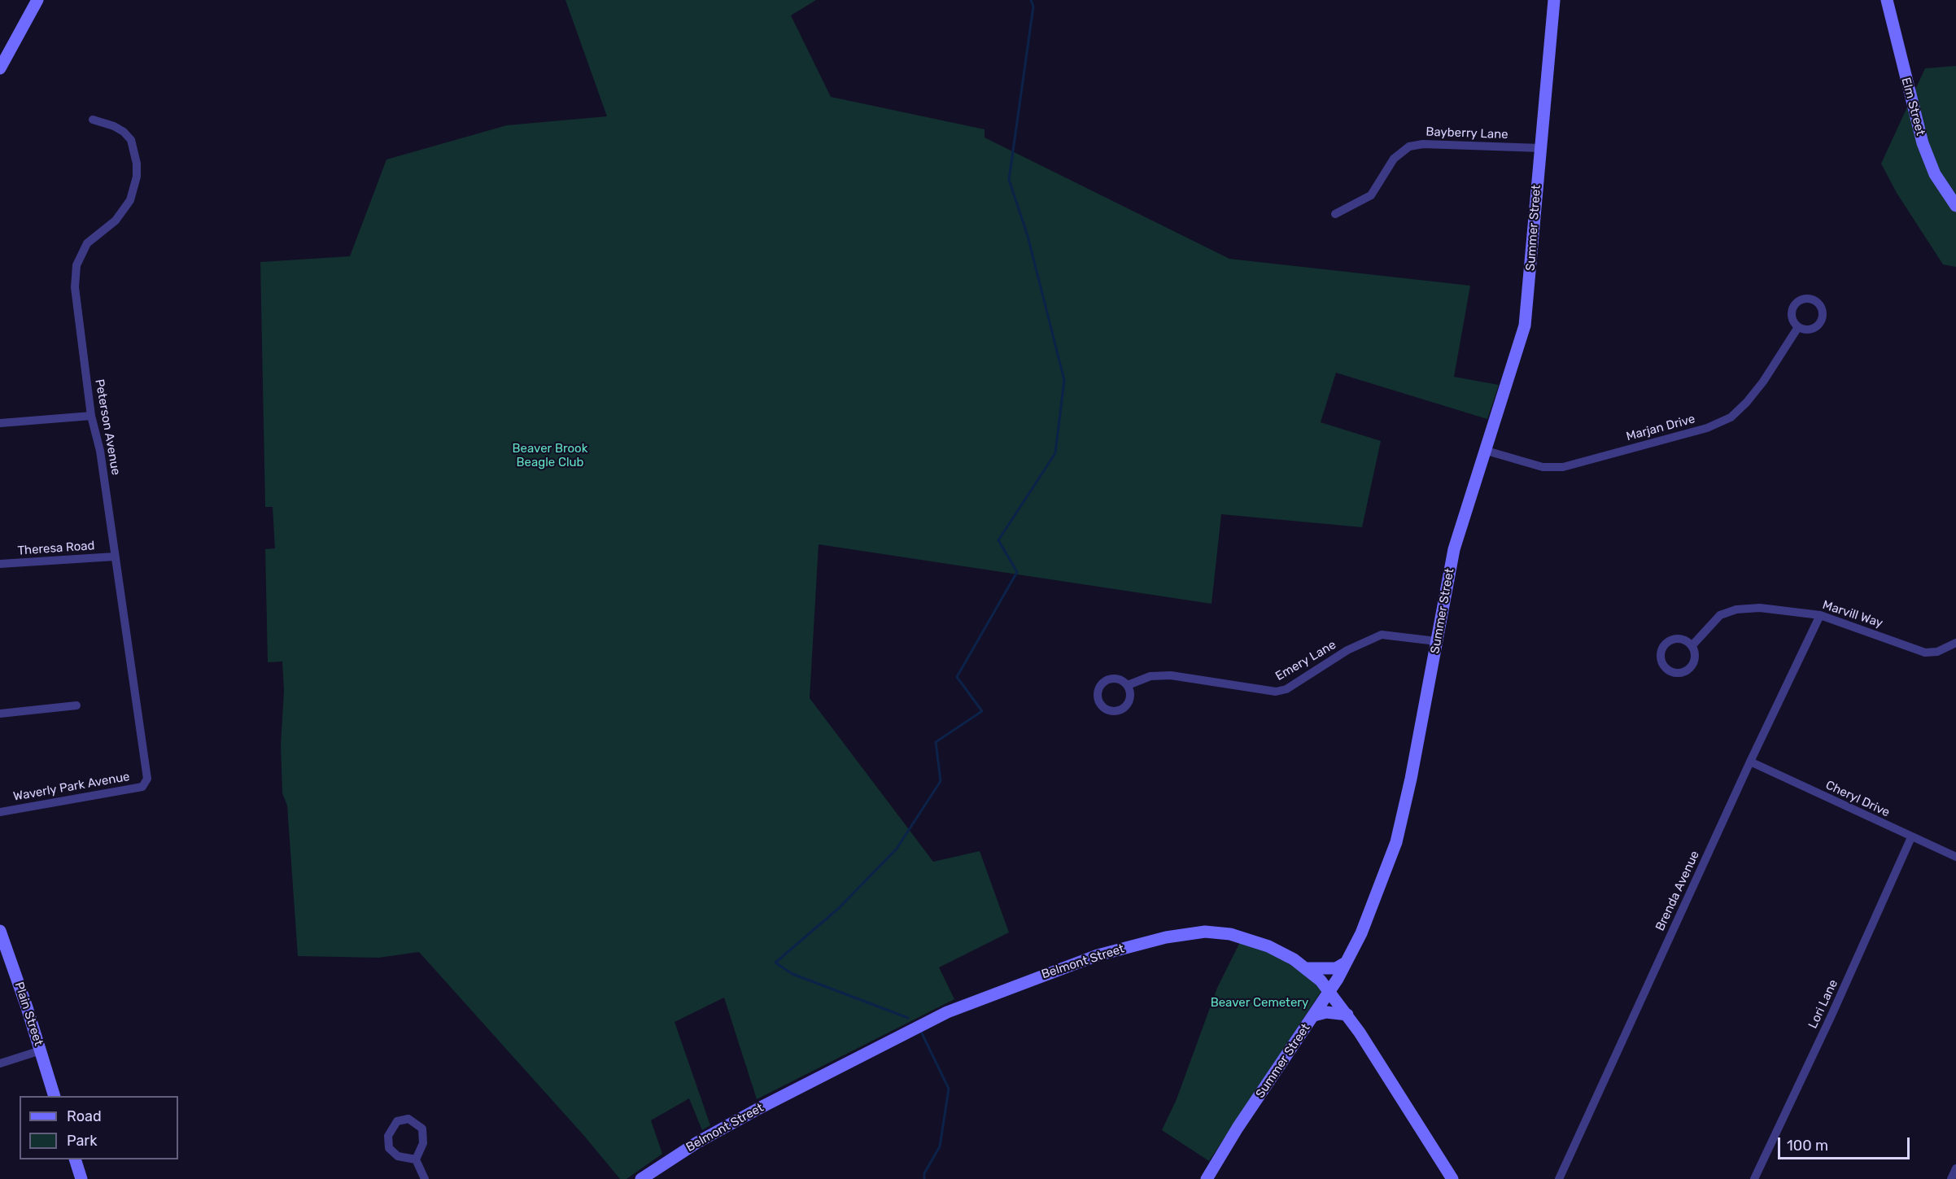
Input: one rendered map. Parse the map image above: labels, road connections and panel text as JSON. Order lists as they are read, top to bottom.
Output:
{
  "streets": {
    "street": [
      "Elm Street",
      "Bayberry Lane",
      "Summer Street",
      "Peterson Avenue",
      "Marjan Drive",
      "Theresa Road",
      "Marvill Way",
      "Emery Lane",
      "Waverly Park Avenue",
      "Cheryl Drive",
      "Brenda Avenue",
      "Belmont Street",
      "Lori Lane",
      "Plain Street"
    ]
  },
  "crossings": [
    ["Bayberry Lane", "Summer Street"],
    ["Summer Street", "Marjan Drive"],
    ["Summer Street", "Emery Lane"],
    ["Summer Street", "Belmont Street"],
    ["Peterson Avenue", "Theresa Road"],
    ["Peterson Avenue", "Waverly Park Avenue"],
    ["Marvill Way", "Brenda Avenue"],
    ["Cheryl Drive", "Brenda Avenue"],
    ["Cheryl Drive", "Lori Lane"]
  ],
  "parks": ["Beaver Brook Beagle Club", "Beaver Cemetery"],
  "legend": ["Road", "Park"],
  "scale_bar": "100 m"
}
